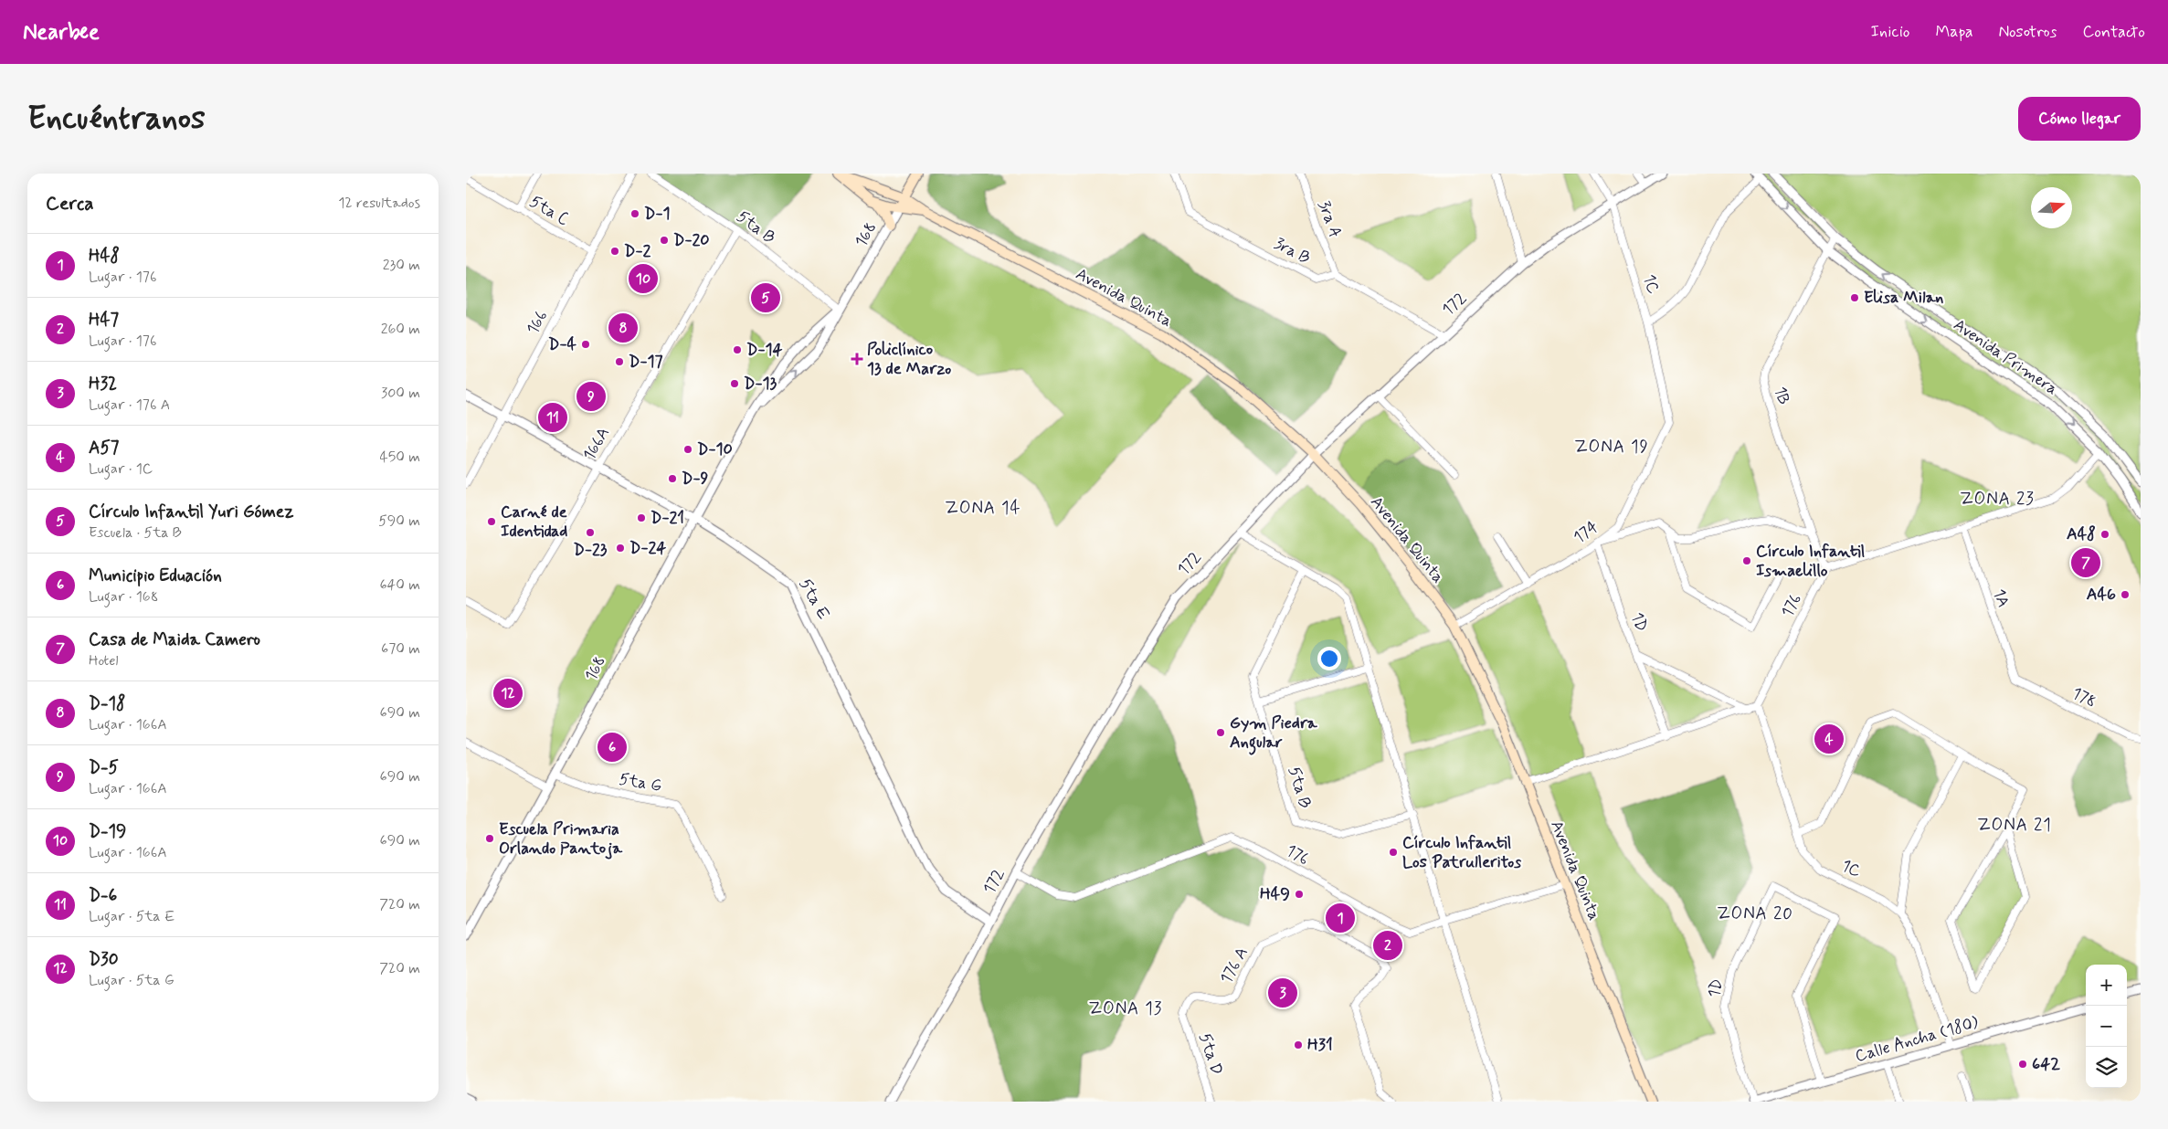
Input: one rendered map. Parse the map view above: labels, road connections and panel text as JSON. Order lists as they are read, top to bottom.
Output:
{
  "streets": {
    "main road": ["168", "Avenida Quinta"],
    "street": [
      "5ta C",
      "3ra A",
      "5ta B",
      "3ra B",
      "1C",
      "172",
      "166",
      "Avenida Primera",
      "1B",
      "166A",
      "174",
      "1A",
      "5ta E",
      "176",
      "1D",
      "178",
      "5ta G",
      "176 A",
      "Calle Ancha (180)",
      "5ta D"
    ]
  },
  "crossings": [
    ["5ta C", "166"],
    ["3ra A", "3ra B"],
    ["5ta B", "168"],
    ["5ta B", "166A"],
    ["168", "Avenida Quinta"],
    ["168", "5ta E"],
    ["168", "5ta G"],
    ["1C", "172"],
    ["1C", "174"],
    ["1C", "176"],
    ["1C", "Calle Ancha (180)"],
    ["Avenida Quinta", "172"],
    ["Avenida Quinta", "174"],
    ["Avenida Quinta", "176"],
    ["172", "5ta E"],
    ["172", "176"],
    ["166", "5ta E"],
    ["Avenida Primera", "1B"],
    ["1B", "176"],
    ["166A", "5ta E"],
    ["174", "1D"],
    ["1A", "178"],
    ["1D", "Calle Ancha (180)"],
    ["176 A", "5ta D"]
  ],
  "districts": [
    "ZONA 19",
    "ZONA 23",
    "ZONA 14",
    "ZONA 21",
    "ZONA 20",
    "ZONA 13"
  ],
  "places": {
    "other": [
      "D-1",
      "D-20",
      "D-2",
      "Elisa Milan",
      "D-4",
      "D-14",
      "D-17",
      "D-13",
      "D-10",
      "D-9",
      "D-21",
      "Carné de Identidad",
      "D-23",
      "A48",
      "D-24",
      "Círculo Infantil Ismaelillo",
      "A46",
      "Gym Piedra Angular",
      "Escuela Primaria Orlando Pantoja",
      "Círculo Infantil Los Patrulleritos",
      "H49",
      "H31",
      "642"
    ],
    "health": ["Policlínico 13 de Marzo"]
  },
  "north": "right",
  "page": {
    "header": "Nearbee",
    "nav": [
      "Inicio",
      "Mapa",
      "Nosotros",
      "Contacto"
    ],
    "buttons": "Cómo llegar",
    "title": "Encuéntranos",
    "heading": ["Cerca", "12 resultados"],
    "list": [
      {
        "mark": "1",
        "name": "H48",
        "note": "Lugar · 176",
        "value": "230 m"
      },
      {
        "mark": "2",
        "name": "H47",
        "note": "Lugar · 176",
        "value": "260 m"
      },
      {
        "mark": "3",
        "name": "H32",
        "note": "Lugar · 176 A",
        "value": "300 m"
      },
      {
        "mark": "4",
        "name": "A57",
        "note": "Lugar · 1C",
        "value": "450 m"
      },
      {
        "mark": "5",
        "name": "Círculo Infantil Yuri Gómez",
        "note": "Escuela · 5ta B",
        "value": "590 m"
      },
      {
        "mark": "6",
        "name": "Municipio Eduación",
        "note": "Lugar · 168",
        "value": "640 m"
      },
      {
        "mark": "7",
        "name": "Casa de Maida Camero",
        "note": "Hotel",
        "value": "670 m"
      },
      {
        "mark": "8",
        "name": "D-18",
        "note": "Lugar · 166A",
        "value": "690 m"
      },
      {
        "mark": "9",
        "name": "D-5",
        "note": "Lugar · 166A",
        "value": "690 m"
      },
      {
        "mark": "10",
        "name": "D-19",
        "note": "Lugar · 166A",
        "value": "690 m"
      },
      {
        "mark": "11",
        "name": "D-6",
        "note": "Lugar · 5ta E",
        "value": "720 m"
      },
      {
        "mark": "12",
        "name": "D30",
        "note": "Lugar · 5ta G",
        "value": "720 m"
      }
    ],
    "pins": [
      "10",
      "5",
      "8",
      "9",
      "11",
      "7",
      "12",
      "4",
      "6",
      "1",
      "2",
      "3"
    ],
    "map_buttons": ["+", "−"]
  }
}
